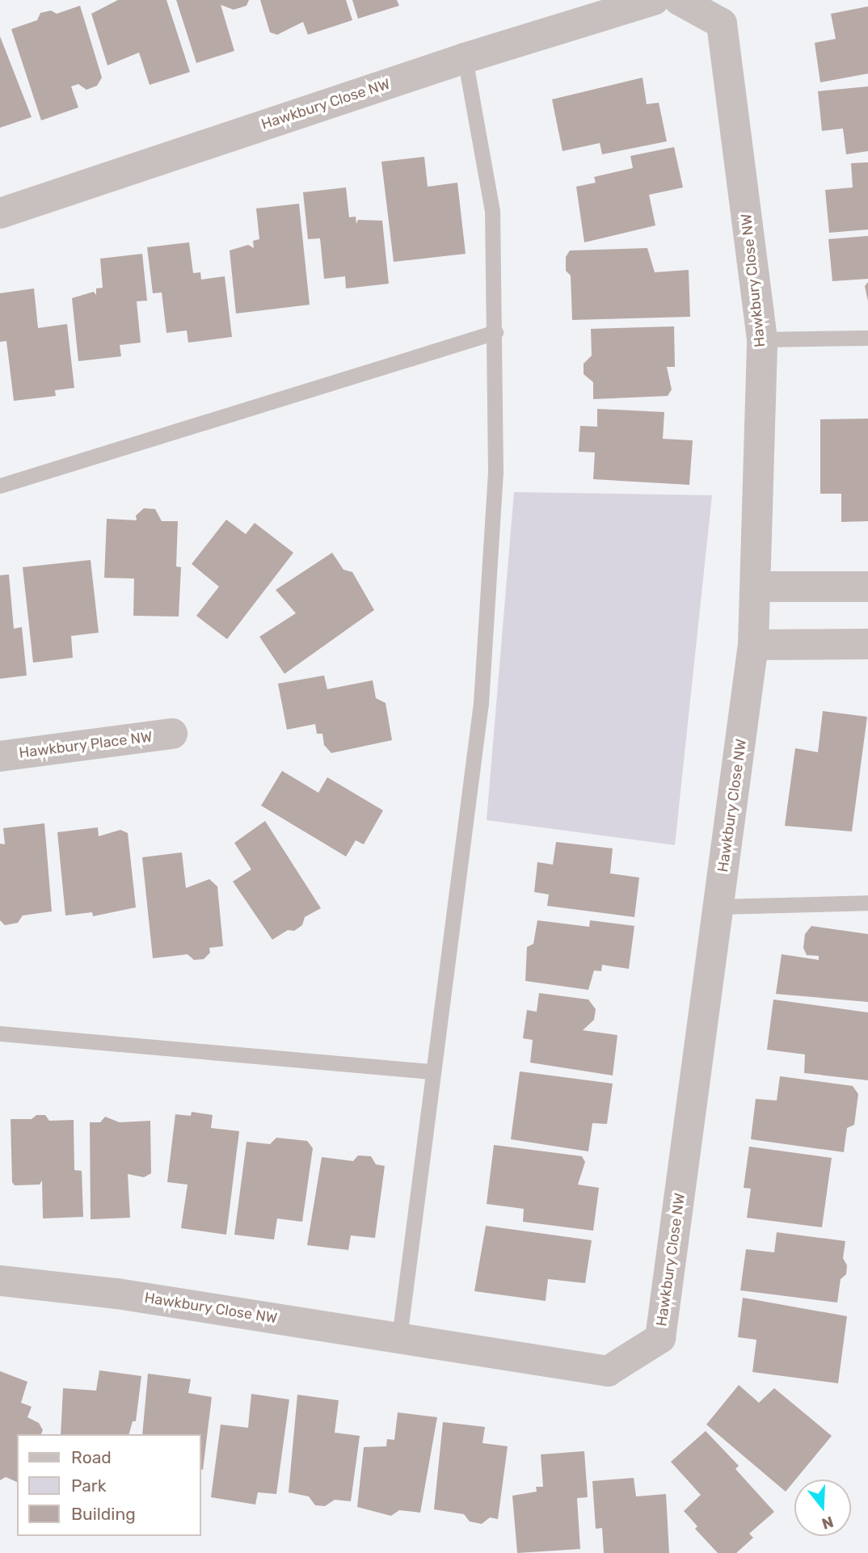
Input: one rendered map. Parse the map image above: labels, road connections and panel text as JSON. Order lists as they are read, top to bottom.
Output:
{
  "streets": {
    "street": ["Hawkbury Close NW", "Hawkbury Place NW"]
  },
  "legend": ["Road", "Park", "Building"],
  "north": "bottom"
}
